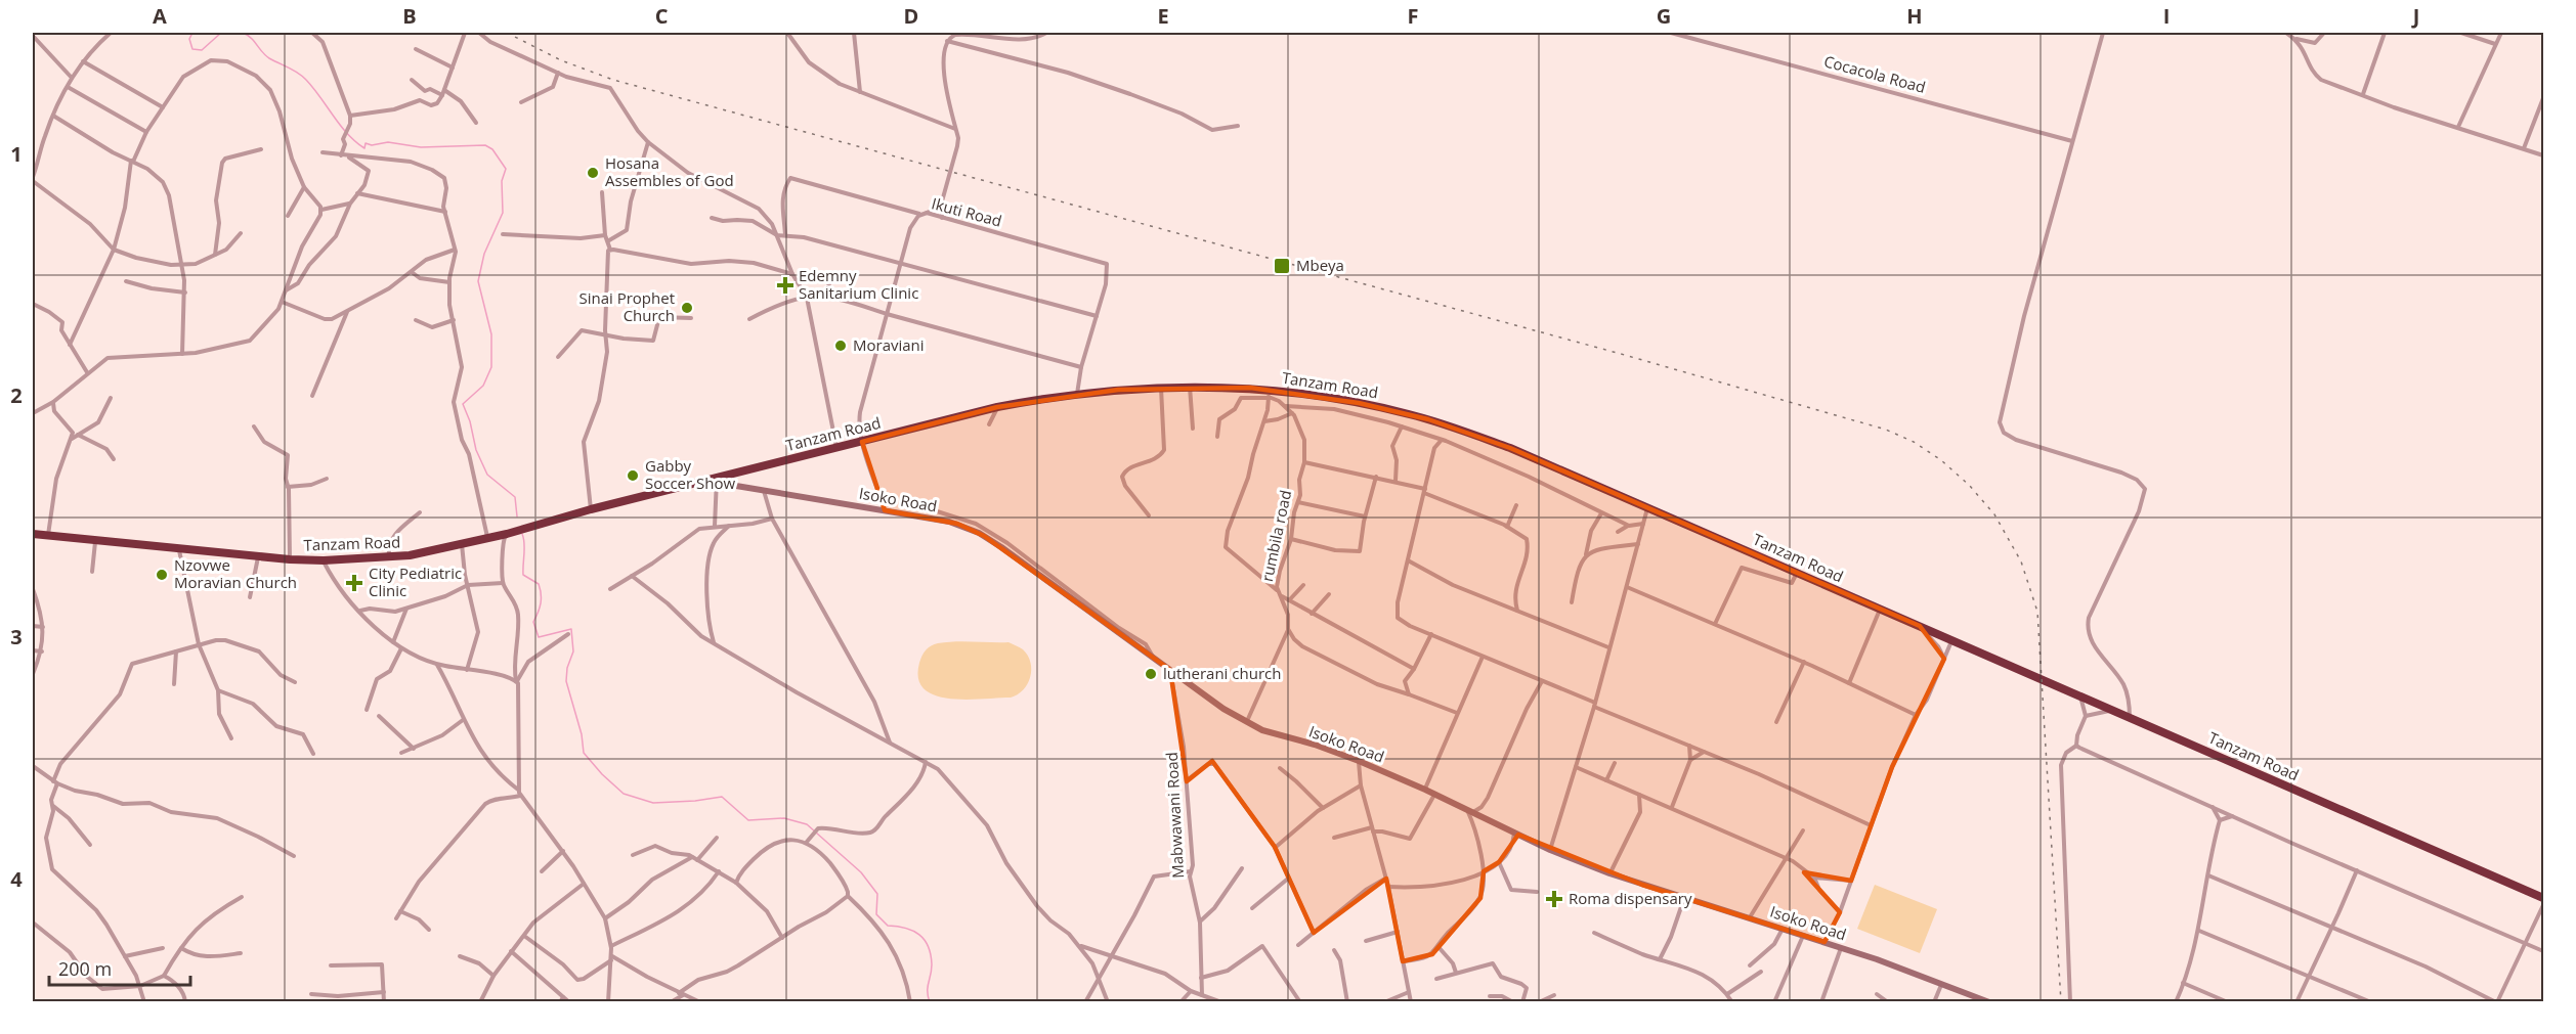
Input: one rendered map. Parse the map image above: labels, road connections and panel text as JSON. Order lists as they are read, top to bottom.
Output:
{
  "streets": {
    "highway": ["Tanzam Road"],
    "street": [
      "Cocacola Road",
      "Ikuti Road",
      "Isoko Road",
      "rumbila road",
      "Mabwawani Road"
    ]
  },
  "crossings": [
    ["Ikuti Road", "Tanzam Road"],
    ["Ikuti Road", "Isoko Road"],
    ["Tanzam Road", "Isoko Road"],
    ["Isoko Road", "Mabwawani Road"]
  ],
  "places": {
    "other": [
      "Hosana Assembles of God",
      "Sinai Prophet Church",
      "Moraviani",
      "Gabby Soccer Show",
      "Nzovwe Moravian Church",
      "lutherani church"
    ],
    "transit": ["Mbeya"],
    "health": ["Edemny Sanitarium Clinic", "City Pediatric Clinic", "Roma dispensary"]
  },
  "scale_bar": "200 m",
  "grid": {
    "columns": [
      "A",
      "B",
      "C",
      "D",
      "E",
      "F",
      "G",
      "H",
      "I",
      "J"
    ],
    "rows": [
      "1",
      "2",
      "3",
      "4"
    ]
  }
}
